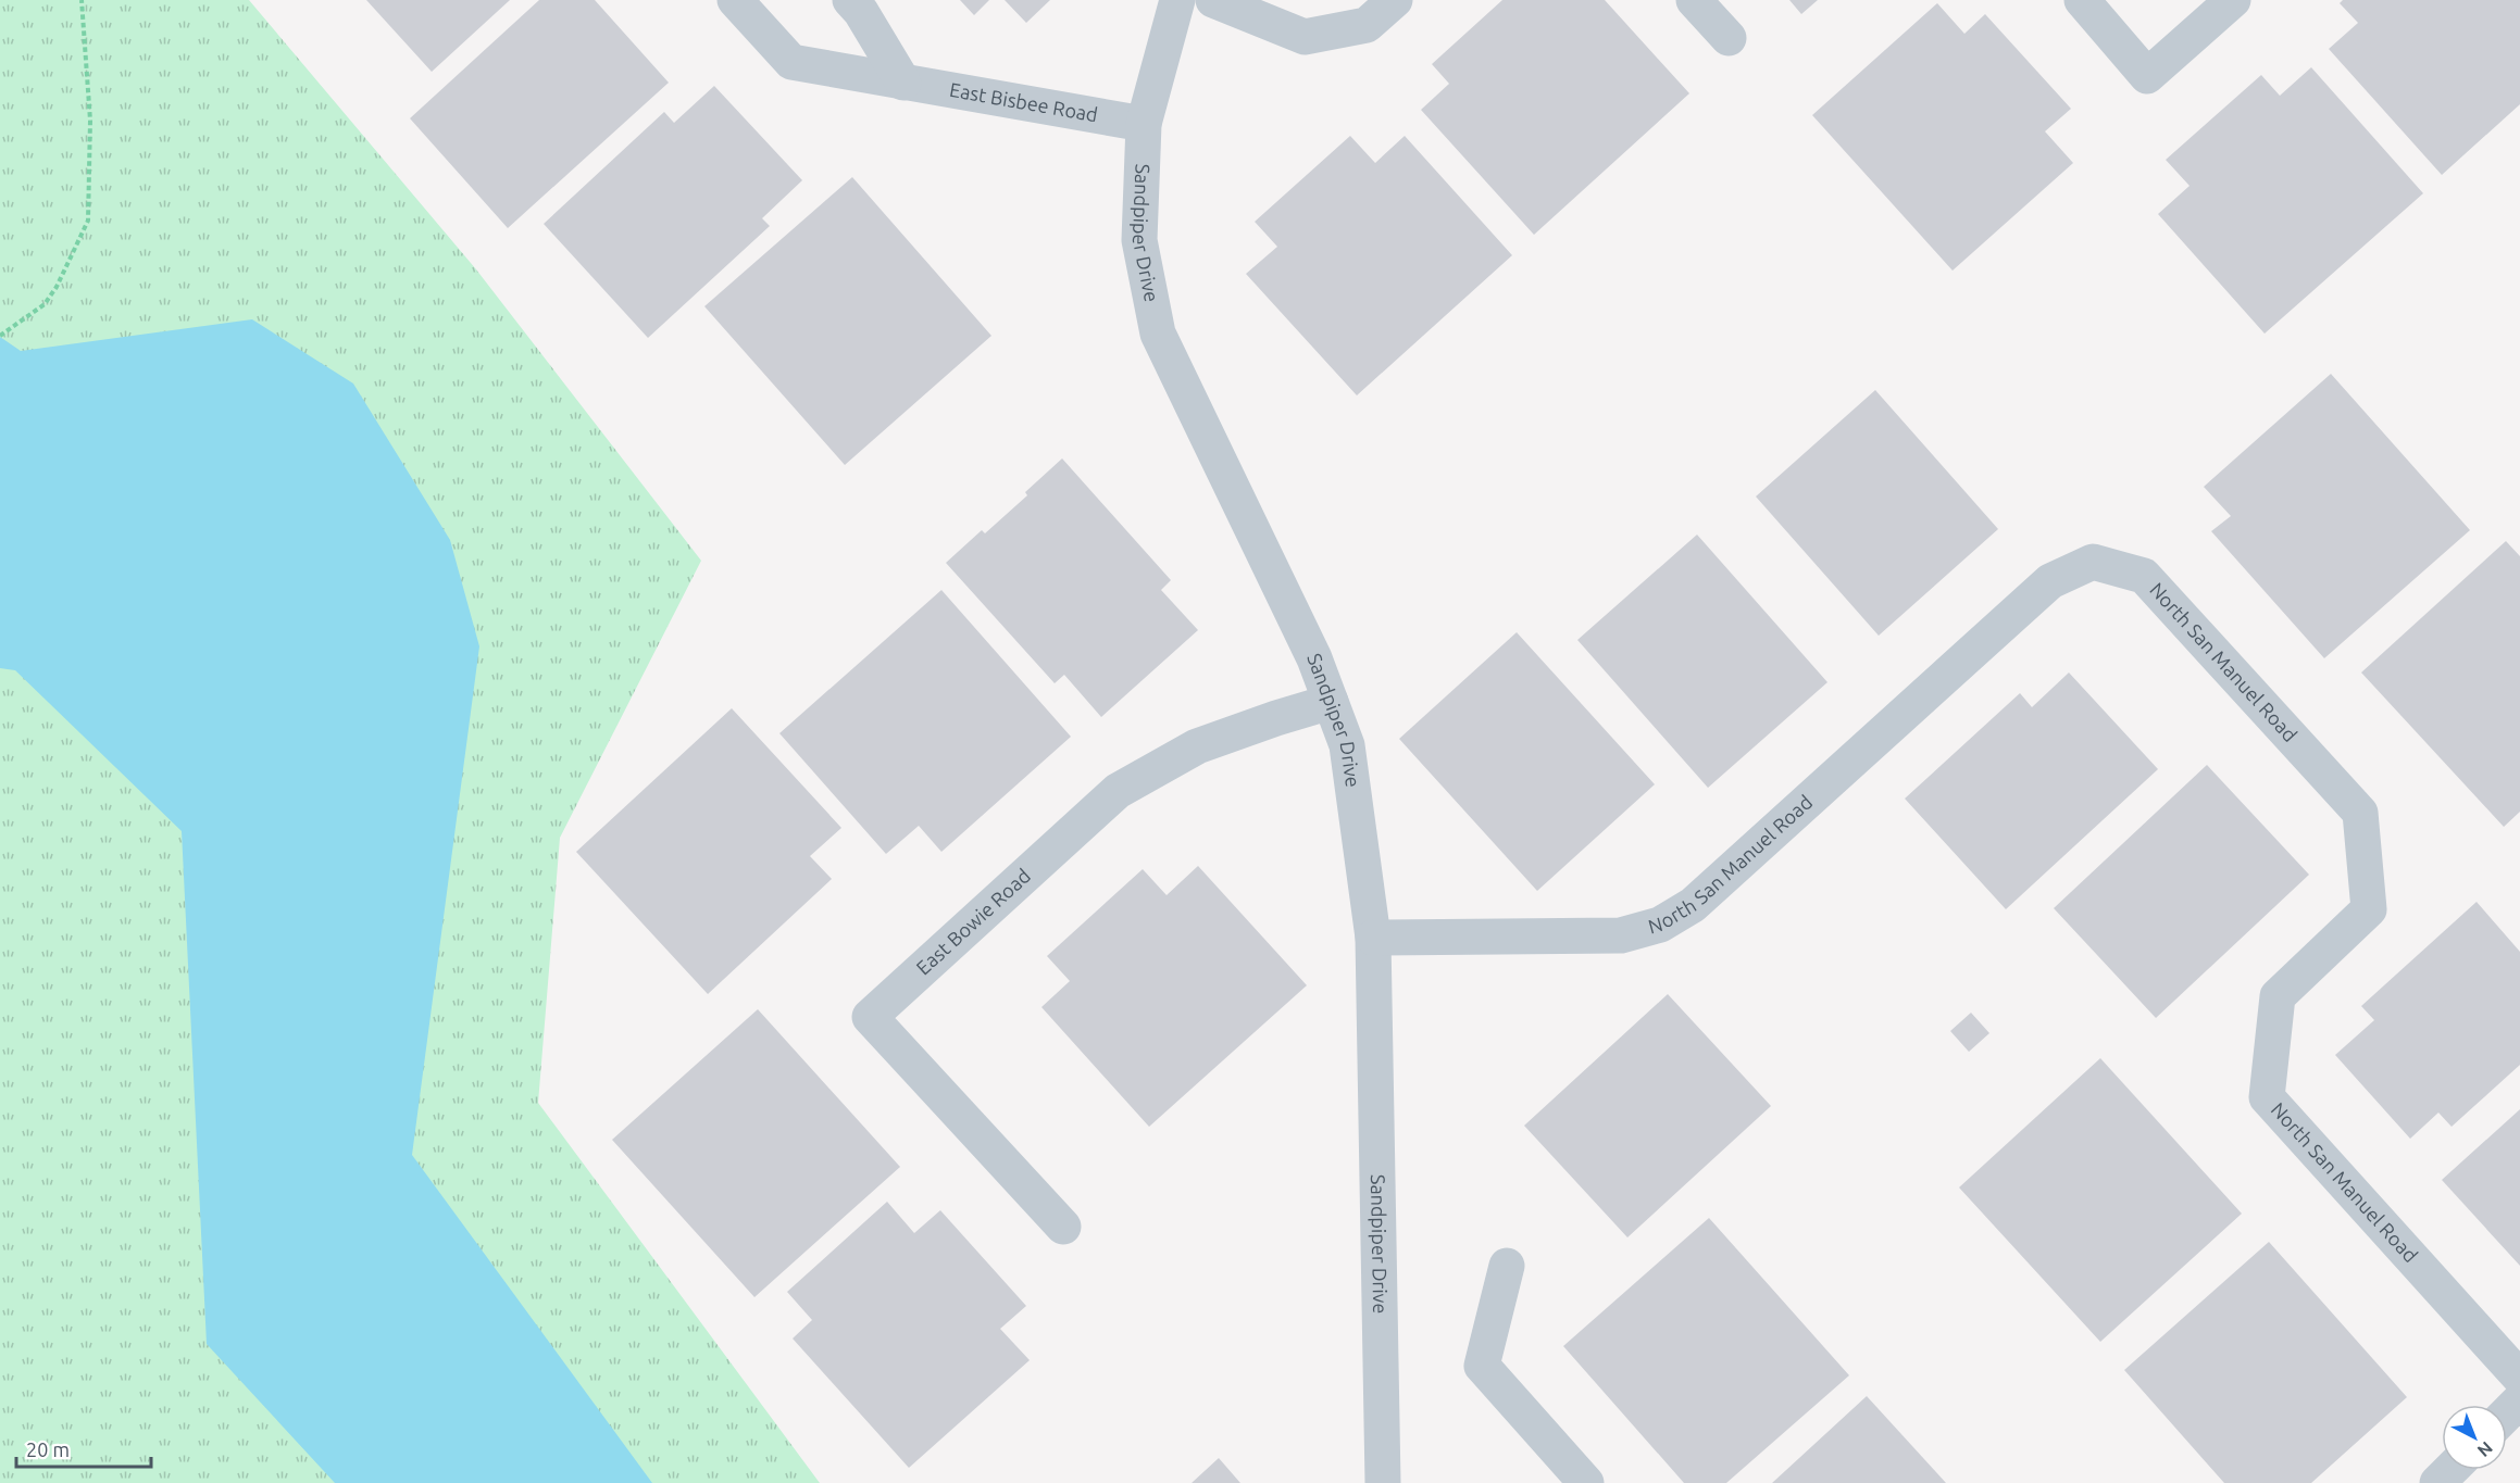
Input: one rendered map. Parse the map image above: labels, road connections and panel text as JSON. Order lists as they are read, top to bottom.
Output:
{
  "streets": {
    "street": [
      "East Bisbee Road",
      "Sandpiper Drive",
      "North San Manuel Road",
      "East Bowie Road"
    ]
  },
  "crossings": [
    ["East Bisbee Road", "Sandpiper Drive"],
    ["Sandpiper Drive", "North San Manuel Road"],
    ["Sandpiper Drive", "East Bowie Road"]
  ],
  "scale_bar": "20 m",
  "north": "bottom right"
}
